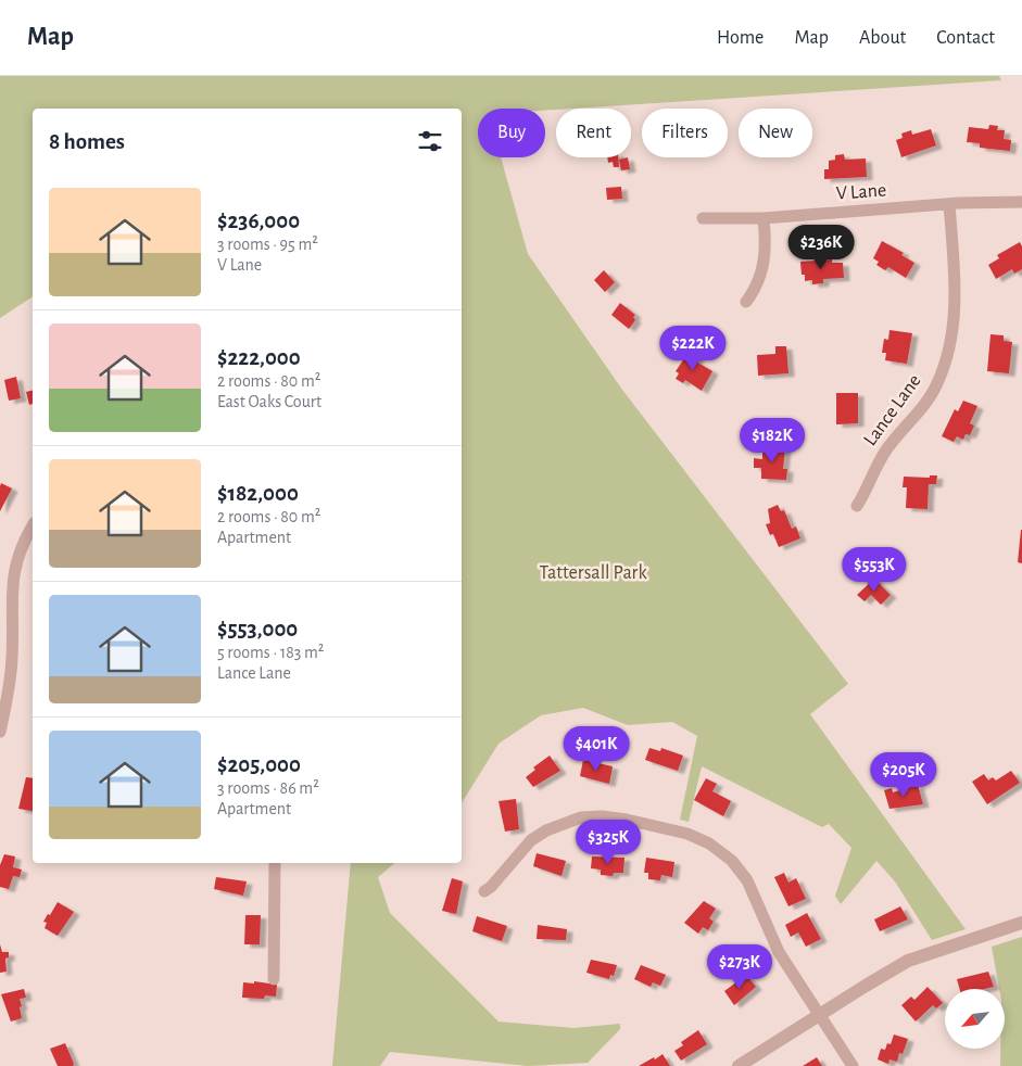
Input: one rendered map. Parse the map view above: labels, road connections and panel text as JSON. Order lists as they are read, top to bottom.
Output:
{
  "streets": {
    "street": ["V Lane", "Lance Lane"]
  },
  "crossings": [
    ["V Lane", "Lance Lane"]
  ],
  "parks": ["Tattersall Park"],
  "north": "bottom left",
  "page": {
    "header": "Map",
    "nav": [
      "Home",
      "Map",
      "About",
      "Contact"
    ],
    "chip": [
      "Buy",
      "Rent",
      "Filters",
      "New"
    ],
    "heading": "8 homes",
    "list": [
      {
        "name": "$236,000",
        "note": "3 rooms · 95 m² · V Lane"
      },
      {
        "name": "$222,000",
        "note": "2 rooms · 80 m² · East Oaks Court"
      },
      {
        "name": "$182,000",
        "note": "2 rooms · 80 m² · Apartment"
      },
      {
        "name": "$553,000",
        "note": "5 rooms · 183 m² · Lance Lane"
      },
      {
        "name": "$205,000",
        "note": "3 rooms · 86 m² · Apartment"
      }
    ],
    "price": [
      "$236K",
      "$222K",
      "$182K",
      "$553K",
      "$401K",
      "$205K",
      "$325K",
      "$273K"
    ]
  }
}
